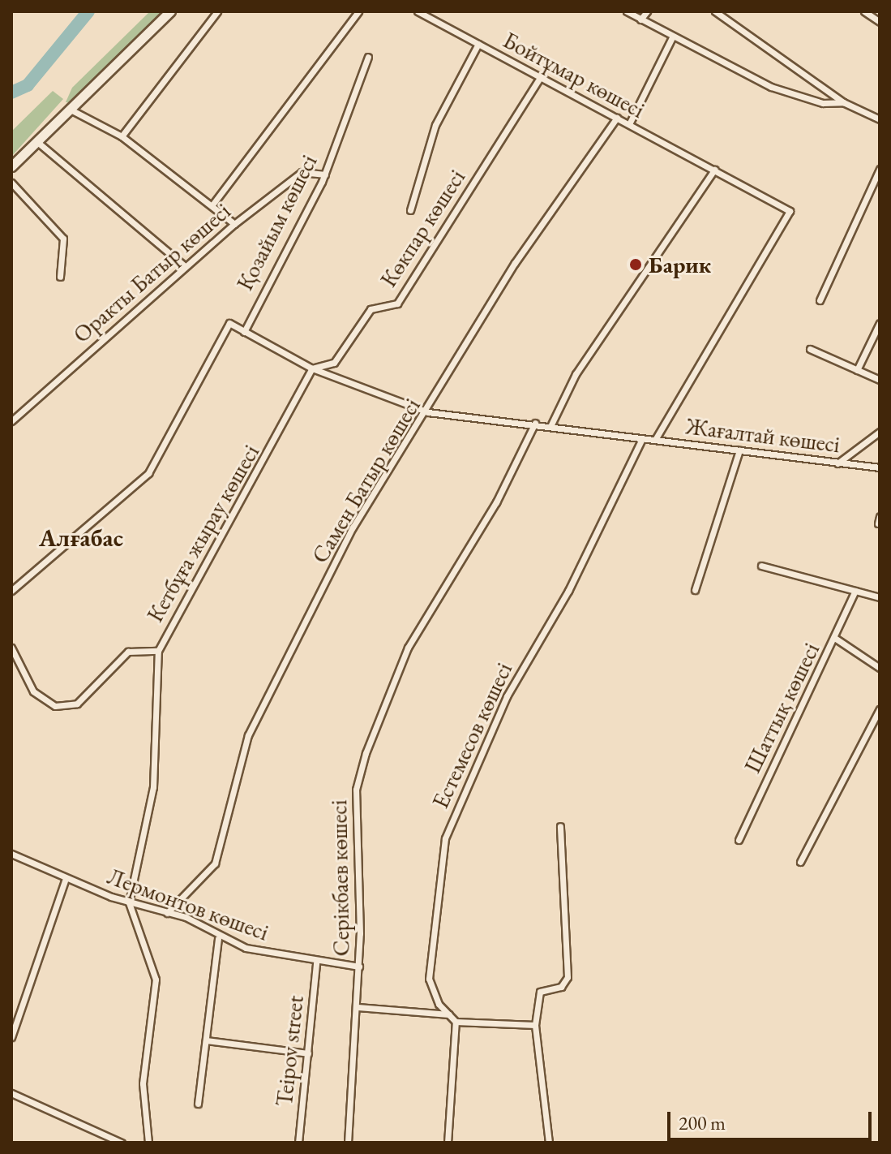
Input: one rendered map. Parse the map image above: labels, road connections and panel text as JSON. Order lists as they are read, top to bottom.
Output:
{
  "streets": {
    "street": [
      "Бойтұмар көшесі",
      "Қозайым көшесі",
      "Көкпар көшесі",
      "Оракты Батыр көшесі",
      "Жағалтай көшесі",
      "Самен Батыр көшесі",
      "Кетбұға жырау көшесі",
      "Шаттық көшесі",
      "Естемесов көшесі",
      "Серікбаев көшесі",
      "Лермонтов көшесі",
      "Teipov street"
    ]
  },
  "crossings": [
    ["Бойтұмар көшесі", "Көкпар көшесі"],
    ["Бойтұмар көшесі", "Жағалтай көшесі"],
    ["Бойтұмар көшесі", "Самен Батыр көшесі"],
    ["Қозайым көшесі", "Оракты Батыр көшесі"],
    ["Көкпар көшесі", "Кетбұға жырау көшесі"],
    ["Жағалтай көшесі", "Естемесов көшесі"],
    ["Жағалтай көшесі", "Серікбаев көшесі"],
    ["Самен Батыр көшесі", "Лермонтов көшесі"],
    ["Кетбұға жырау көшесі", "Лермонтов көшесі"],
    ["Серікбаев көшесі", "Лермонтов көшесі"],
    ["Лермонтов көшесі", "Teipov street"]
  ],
  "districts": ["Алғабас"],
  "places": ["Барик"],
  "scale_bar": "200 m"
}
